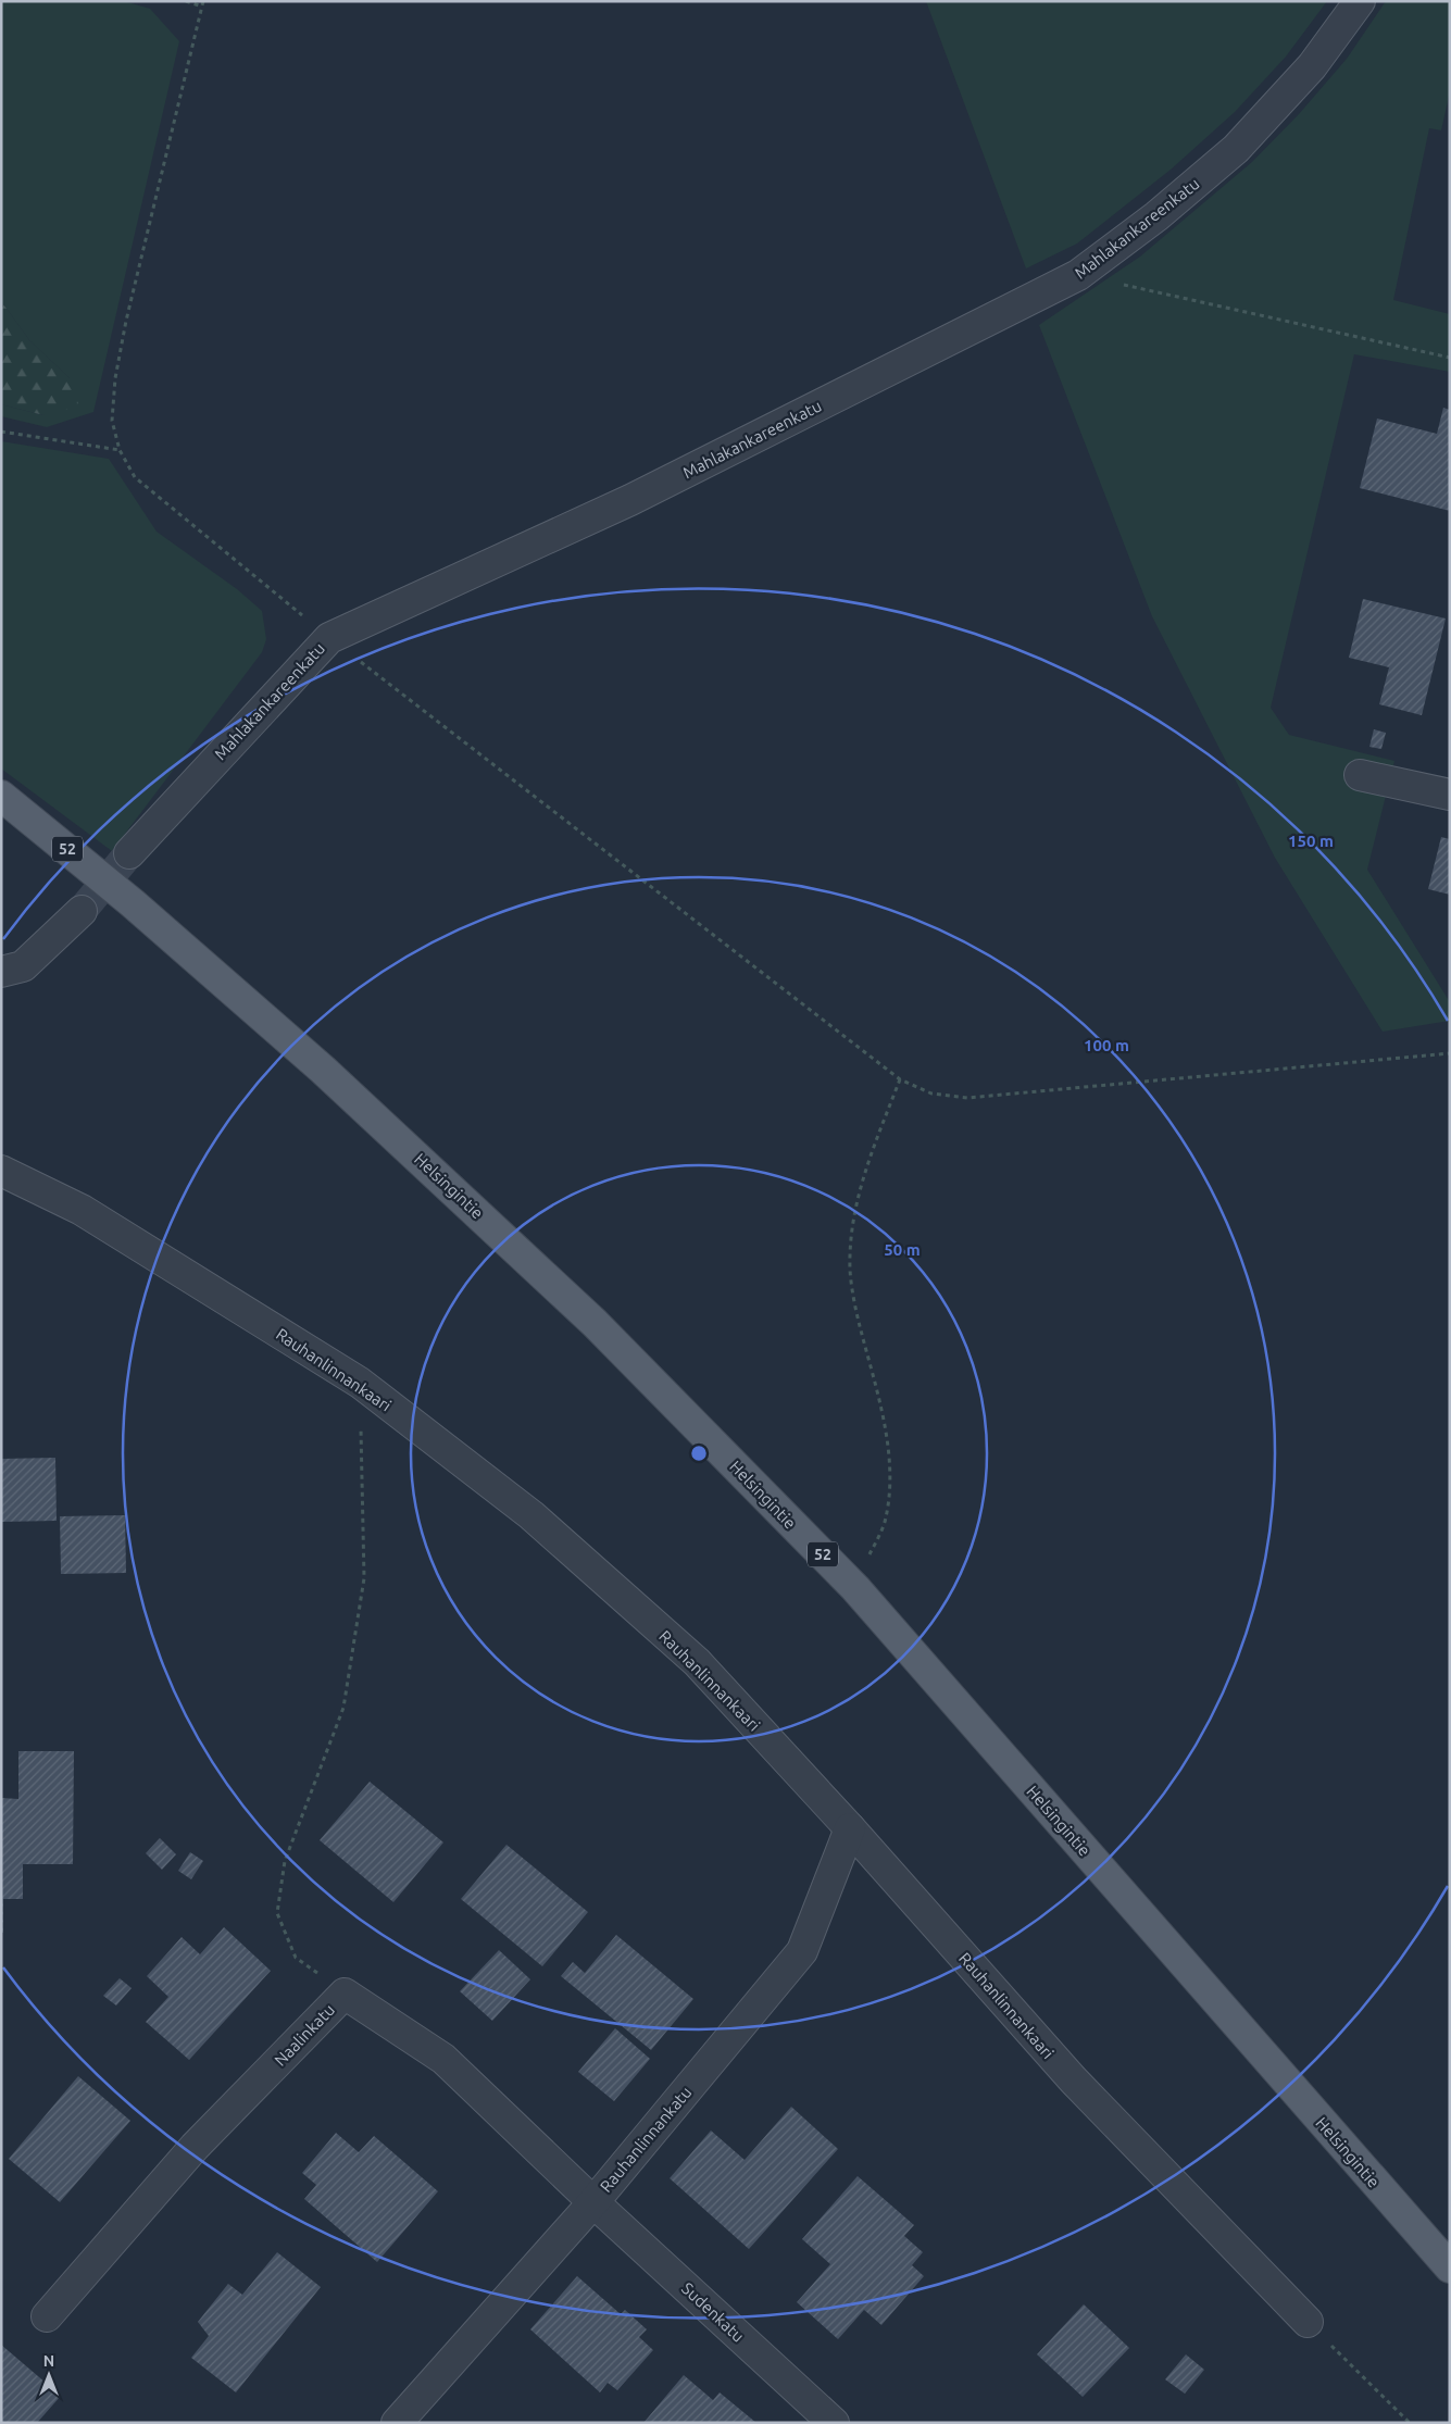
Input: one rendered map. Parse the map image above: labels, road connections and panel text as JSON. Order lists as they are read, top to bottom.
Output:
{
  "streets": {
    "main road": ["52", "Helsingintie"],
    "street": [
      "Mahlakankareenkatu",
      "Rauhanlinnankaari",
      "Naalinkatu",
      "Rauhanlinnankatu",
      "Sudenkatu"
    ]
  },
  "crossings": [
    ["Rauhanlinnankaari", "Rauhanlinnankatu"],
    ["Naalinkatu", "Rauhanlinnankatu"],
    ["Naalinkatu", "Sudenkatu"],
    ["Rauhanlinnankatu", "Sudenkatu"]
  ],
  "north": "top",
  "rings": ["150 m", "100 m", "50 m"]
}
